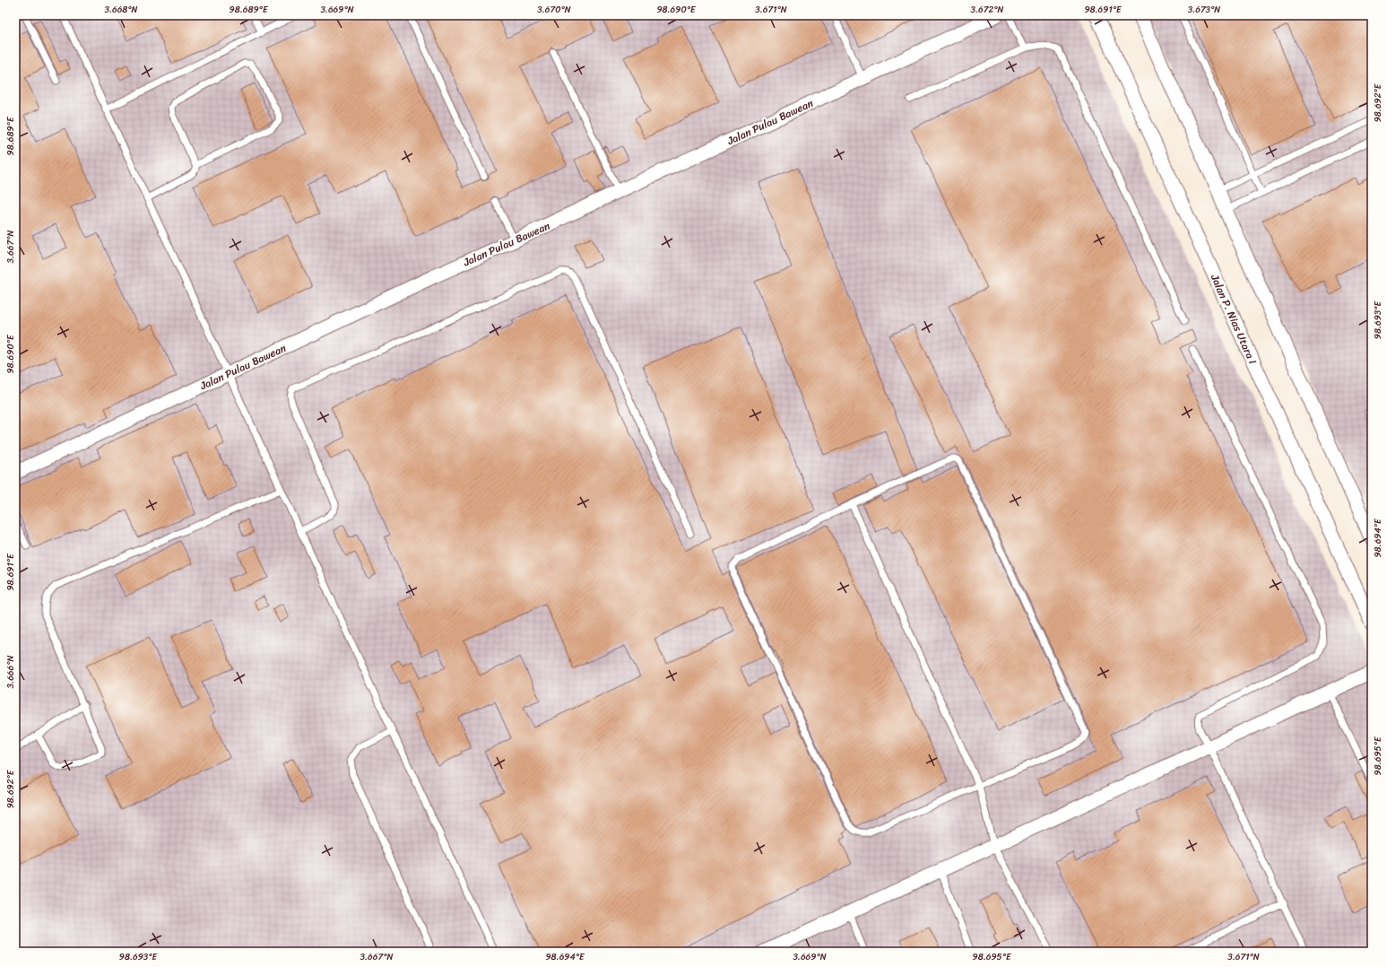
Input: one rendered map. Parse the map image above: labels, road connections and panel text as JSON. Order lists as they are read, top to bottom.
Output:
{
  "streets": {
    "street": ["Jalan Pulau Bawean", "Jalan P. Nias Utara I"]
  },
  "coordinates": [
    "3.668°N",
    "98.689°E",
    "3.669°N",
    "3.670°N",
    "98.690°E",
    "3.671°N",
    "3.672°N",
    "98.691°E",
    "3.673°N",
    "98.692°E",
    "3.667°N",
    "98.693°E",
    "98.694°E",
    "3.666°N",
    "98.695°E"
  ]
}
